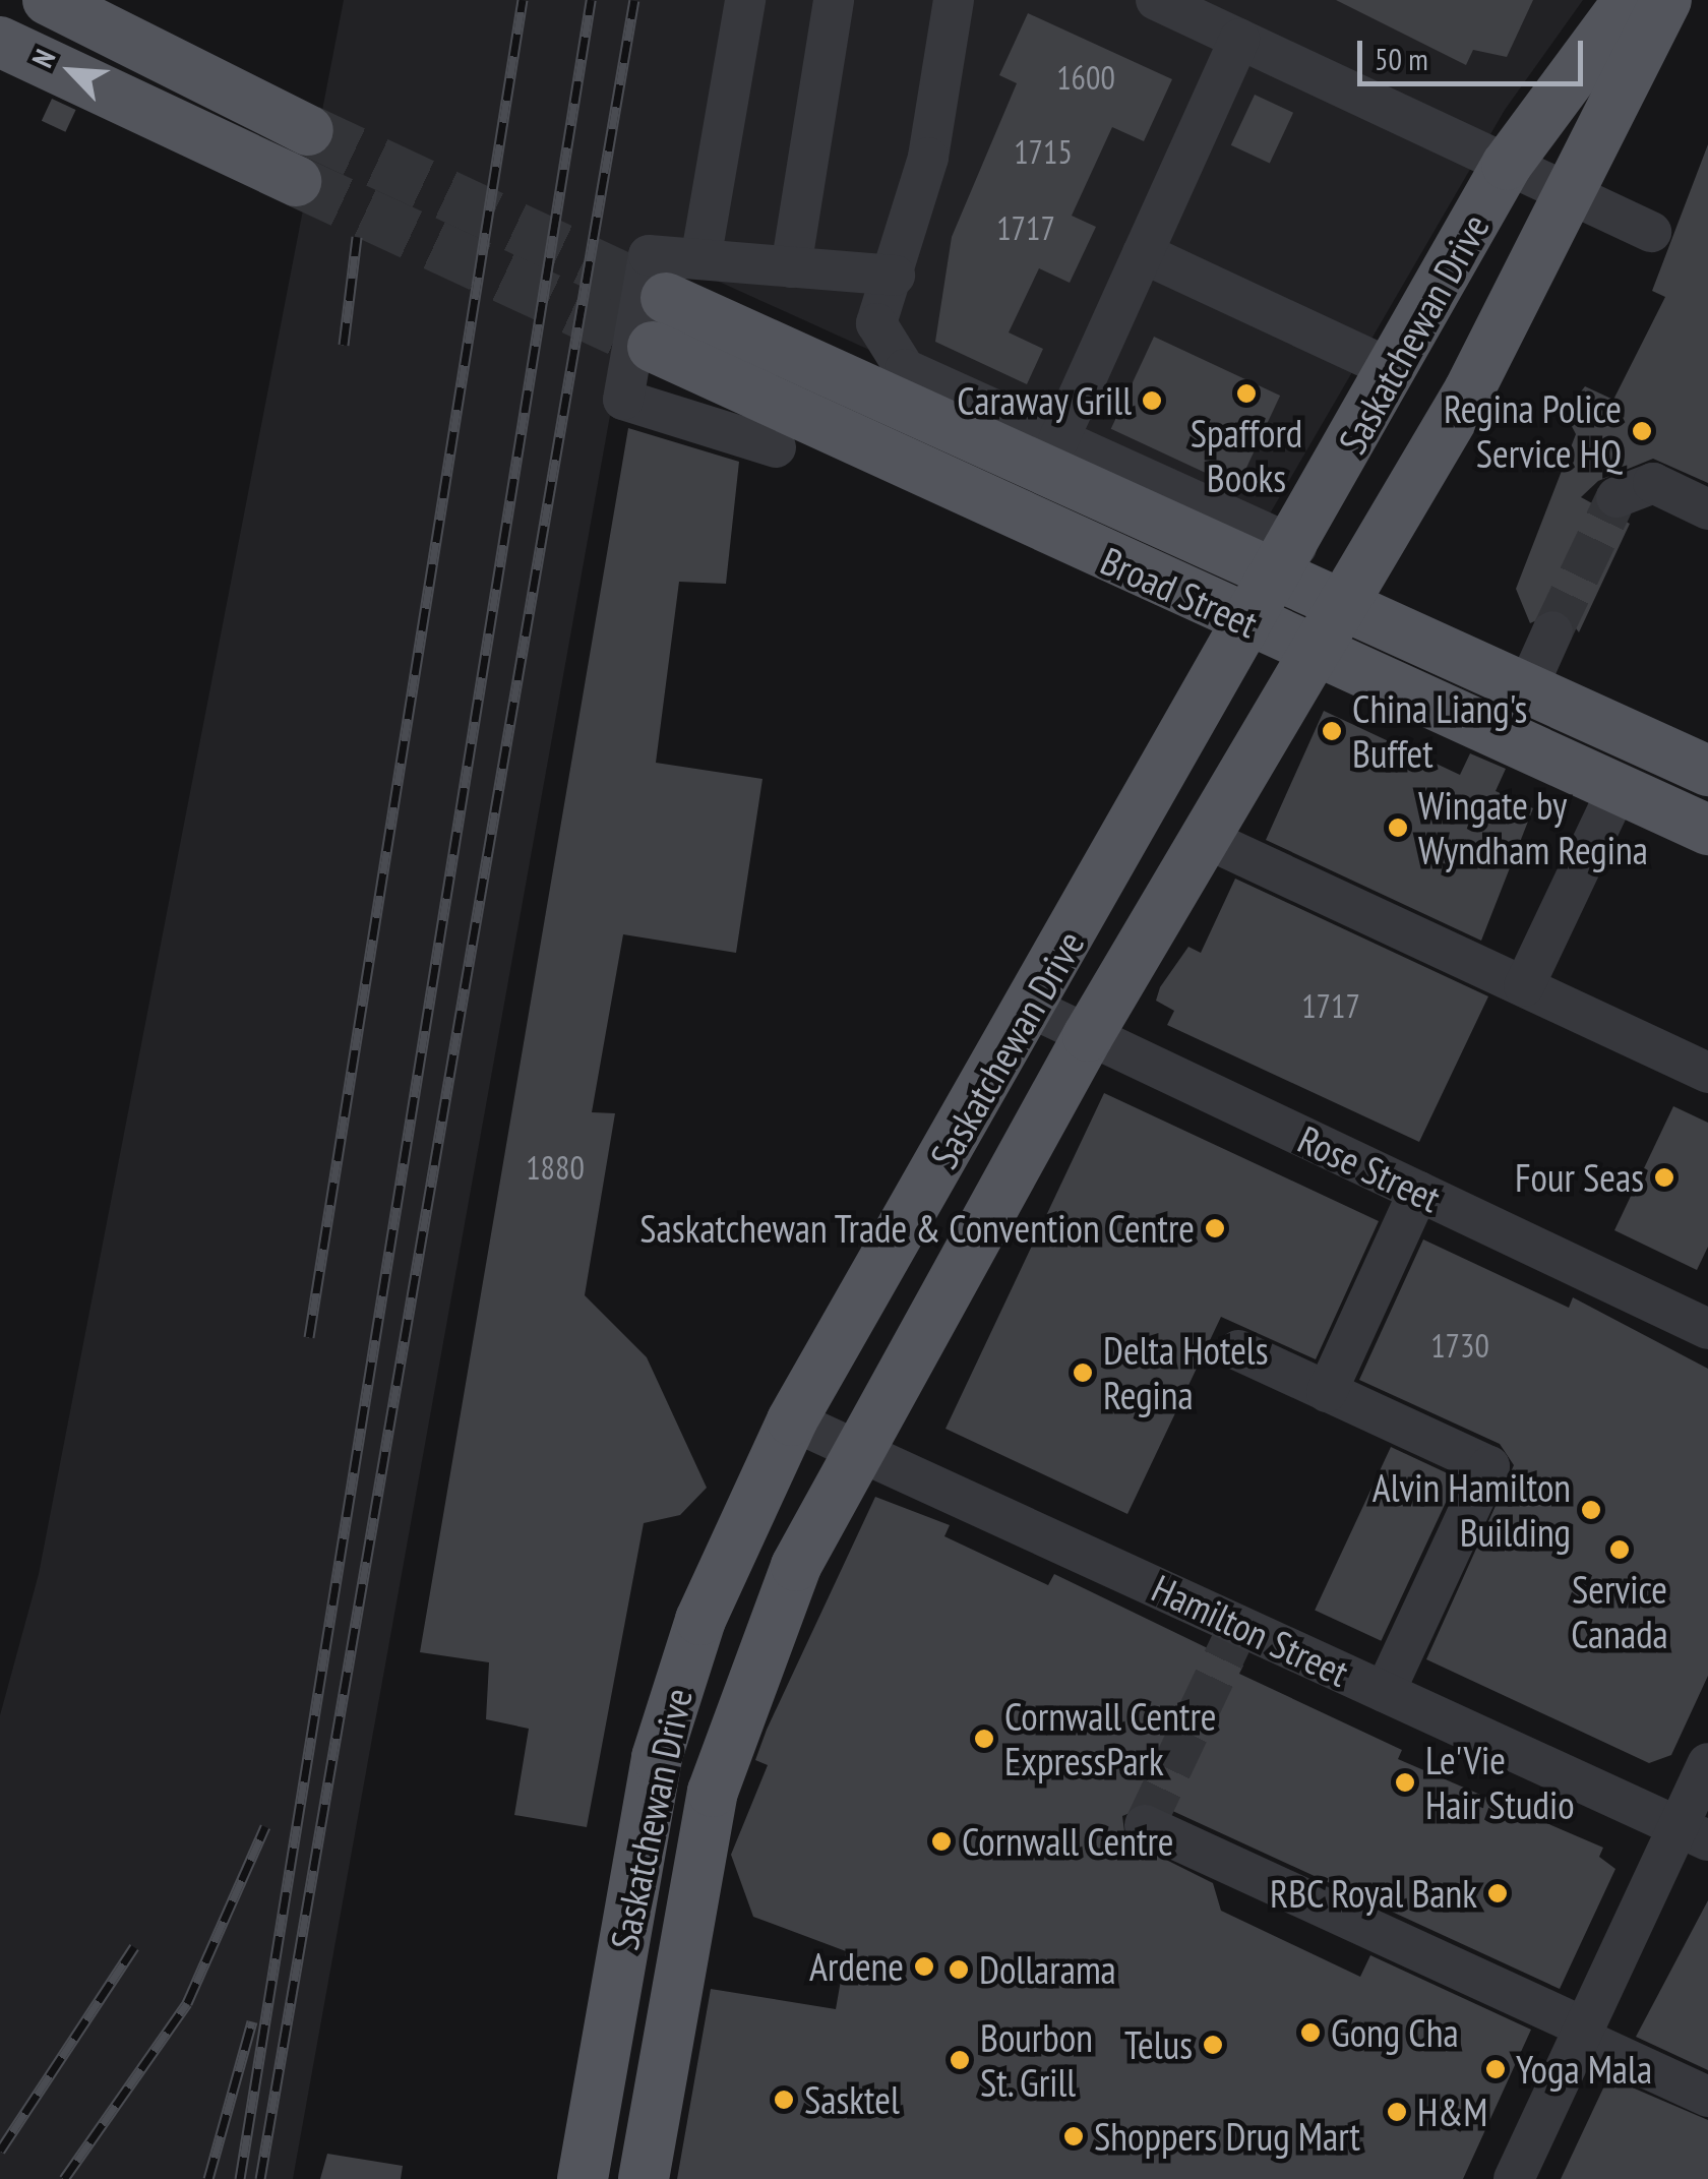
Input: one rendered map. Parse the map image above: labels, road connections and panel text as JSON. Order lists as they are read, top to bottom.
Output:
{
  "streets": {
    "main road": ["Saskatchewan Drive", "Broad Street"],
    "street": ["Rose Street", "Hamilton Street"]
  },
  "crossings": [
    ["Saskatchewan Drive", "Broad Street"],
    ["Saskatchewan Drive", "Rose Street"],
    ["Saskatchewan Drive", "Hamilton Street"]
  ],
  "places": [
    "Spafford Books",
    "Caraway Grill",
    "Regina Police Service HQ",
    "China Liang's Buffet",
    "Wingate by Wyndham Regina",
    "Four Seas",
    "Saskatchewan Trade & Convention Centre",
    "Delta Hotels Regina",
    "Alvin Hamilton Building",
    "Service Canada",
    "Cornwall Centre ExpressPark",
    "Le'Vie Hair Studio",
    "Cornwall Centre",
    "RBC Royal Bank",
    "Ardene",
    "Dollarama",
    "Gong Cha",
    "Telus",
    "Bourbon St. Grill",
    "Yoga Mala",
    "Sasktel",
    "H&M",
    "Shoppers Drug Mart"
  ],
  "house_numbers": [
    "1600",
    "1715",
    "1717",
    "1717",
    "1880",
    "1730"
  ],
  "scale_bar": "50 m",
  "north": "top left"
}
